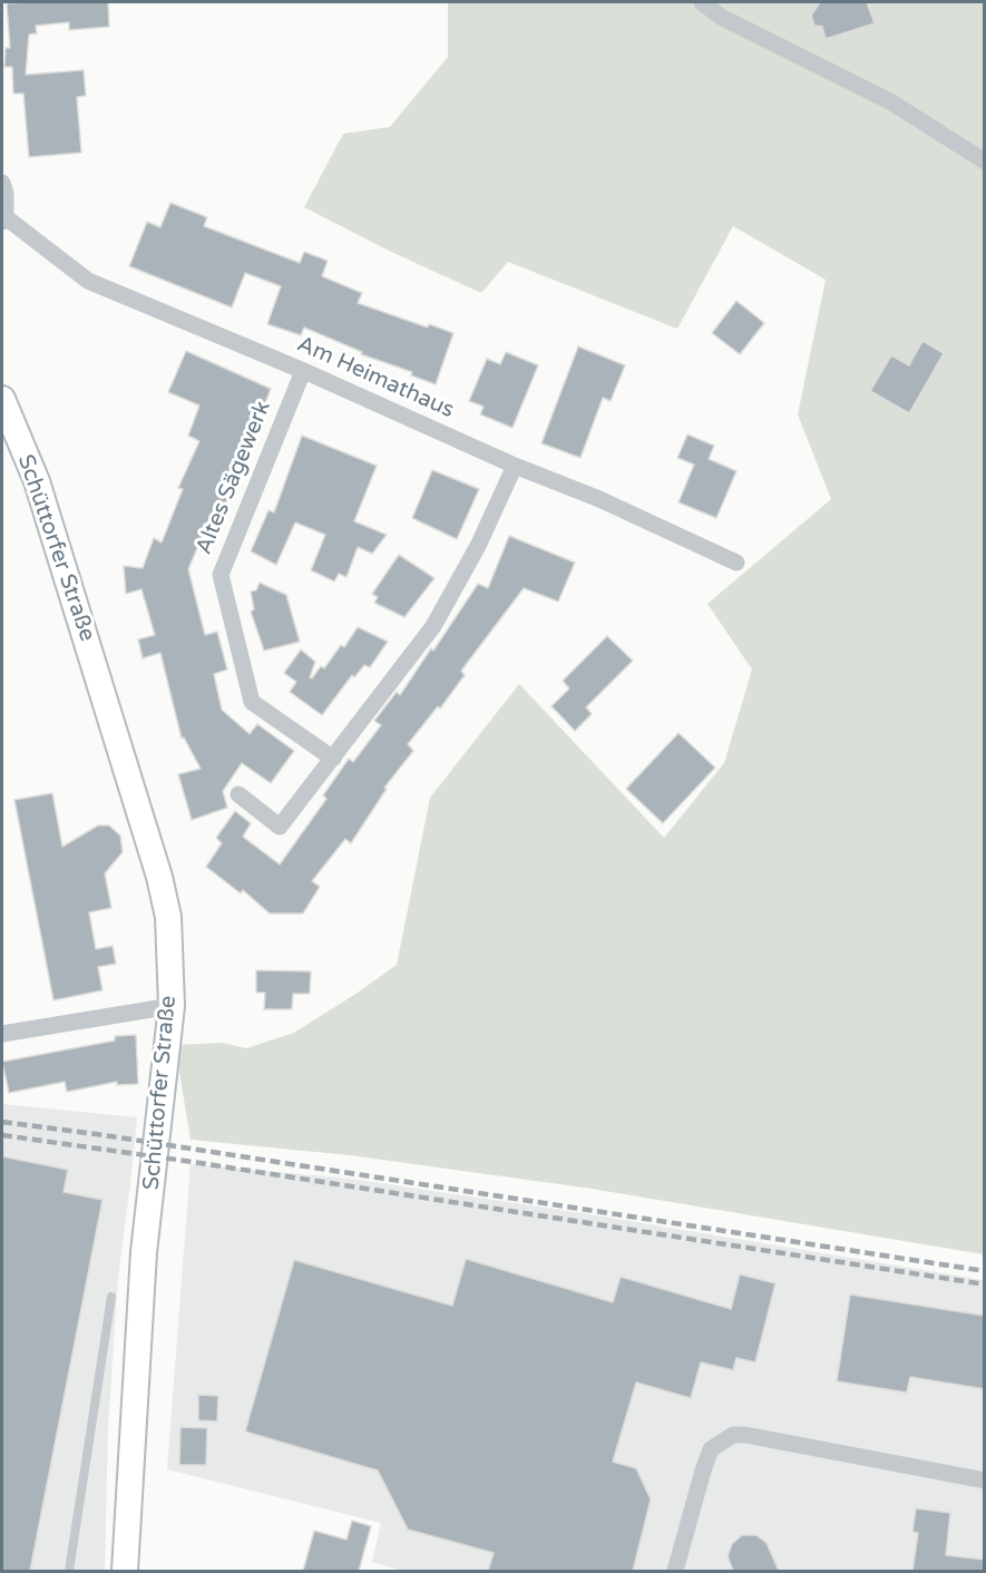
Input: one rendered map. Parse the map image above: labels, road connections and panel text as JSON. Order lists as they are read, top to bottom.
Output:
{
  "streets": {
    "main road": ["Schüttorfer Straße"],
    "street": ["Am Heimathaus", "Altes Sägewerk"]
  },
  "crossings": [
    ["Am Heimathaus", "Altes Sägewerk"]
  ]
}
